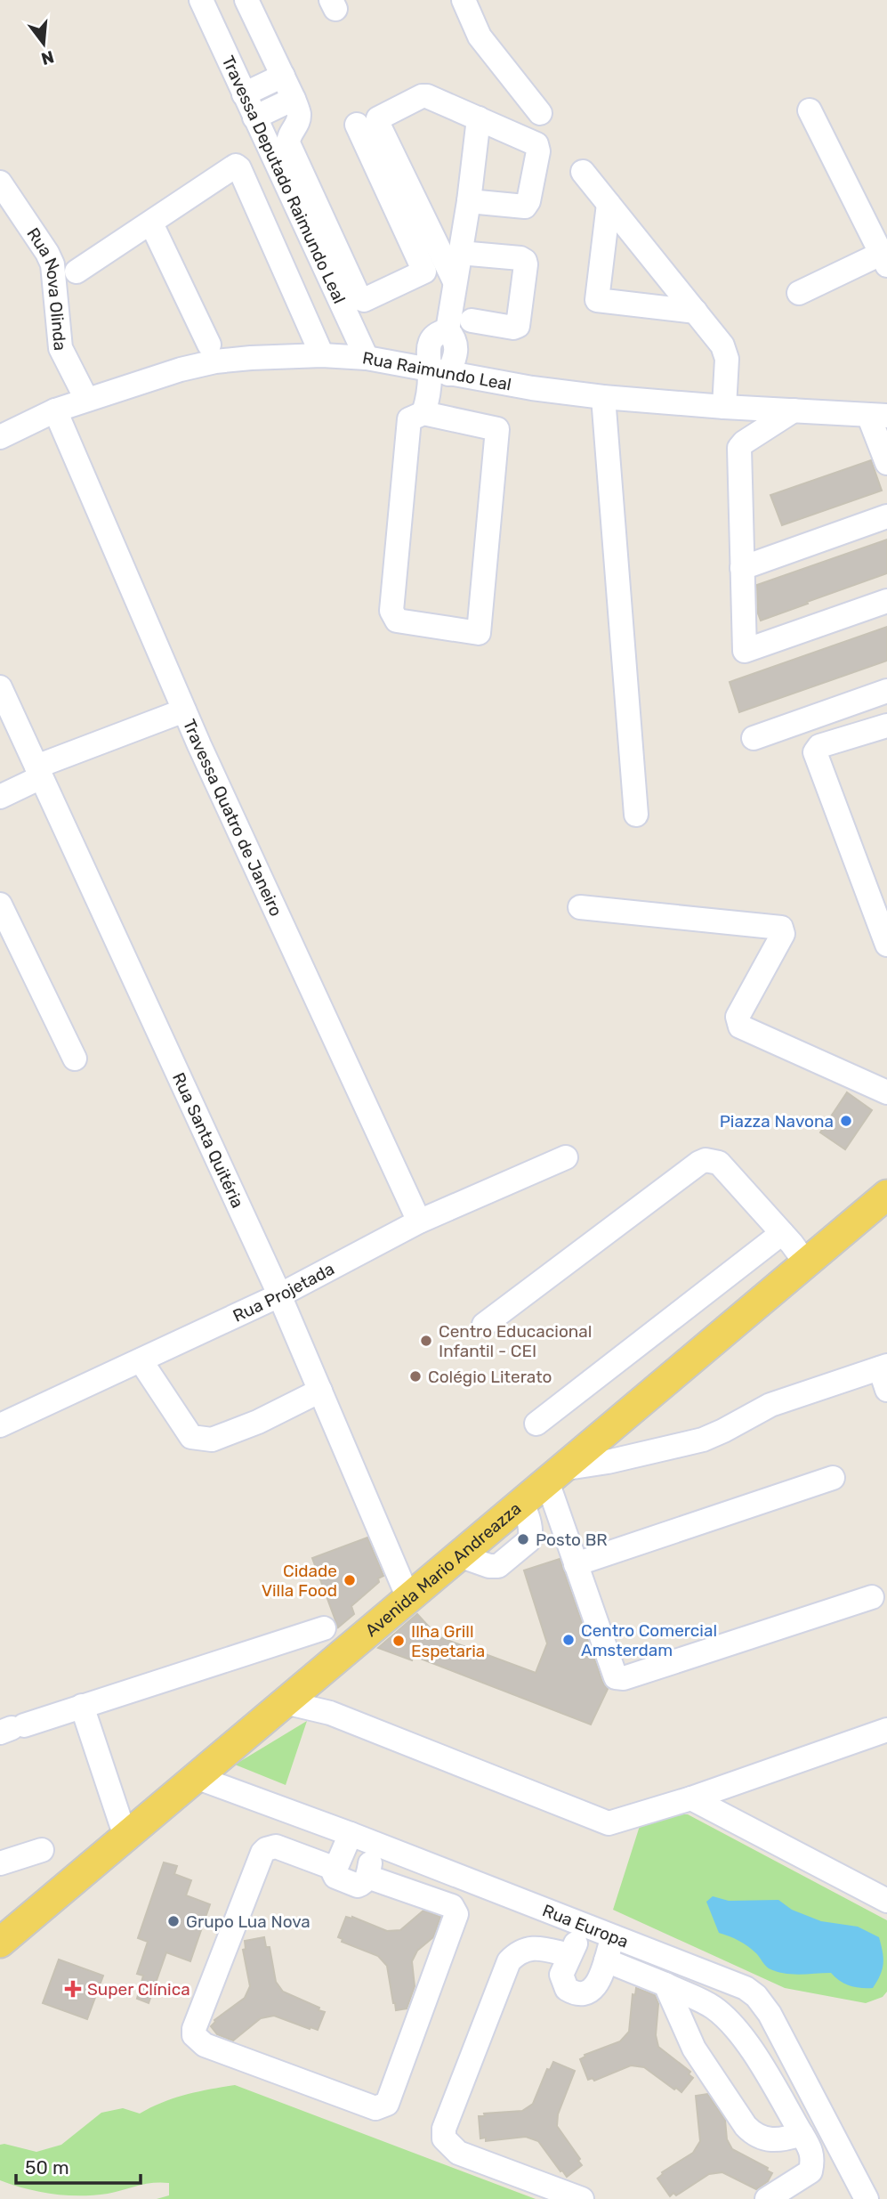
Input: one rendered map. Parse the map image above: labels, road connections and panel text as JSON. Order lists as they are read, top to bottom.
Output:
{
  "streets": {
    "main road": ["Avenida Mario Andreazza"],
    "street": [
      "Travessa Deputado Raimundo Leal",
      "Rua Nova Olinda",
      "Rua Raimundo Leal",
      "Travessa Quatro de Janeiro",
      "Rua Santa Quitéria",
      "Rua Projetada",
      "Rua Europa"
    ]
  },
  "crossings": [
    ["Travessa Deputado Raimundo Leal", "Rua Raimundo Leal"],
    ["Rua Nova Olinda", "Rua Raimundo Leal"],
    ["Rua Raimundo Leal", "Travessa Quatro de Janeiro"],
    ["Travessa Quatro de Janeiro", "Rua Projetada"],
    ["Rua Santa Quitéria", "Rua Projetada"],
    ["Rua Santa Quitéria", "Avenida Mario Andreazza"],
    ["Avenida Mario Andreazza", "Rua Europa"]
  ],
  "places": {
    "other": [
      "Piazza Navona",
      "Centro Educacional Infantil - CEI",
      "Colégio Literato",
      "Posto BR",
      "Cidade Villa Food",
      "Centro Comercial Amsterdam",
      "Ilha Grill Espetaria",
      "Grupo Lua Nova"
    ],
    "health": ["Super Clínica"]
  },
  "scale_bar": "50 m",
  "north": "bottom"
}
